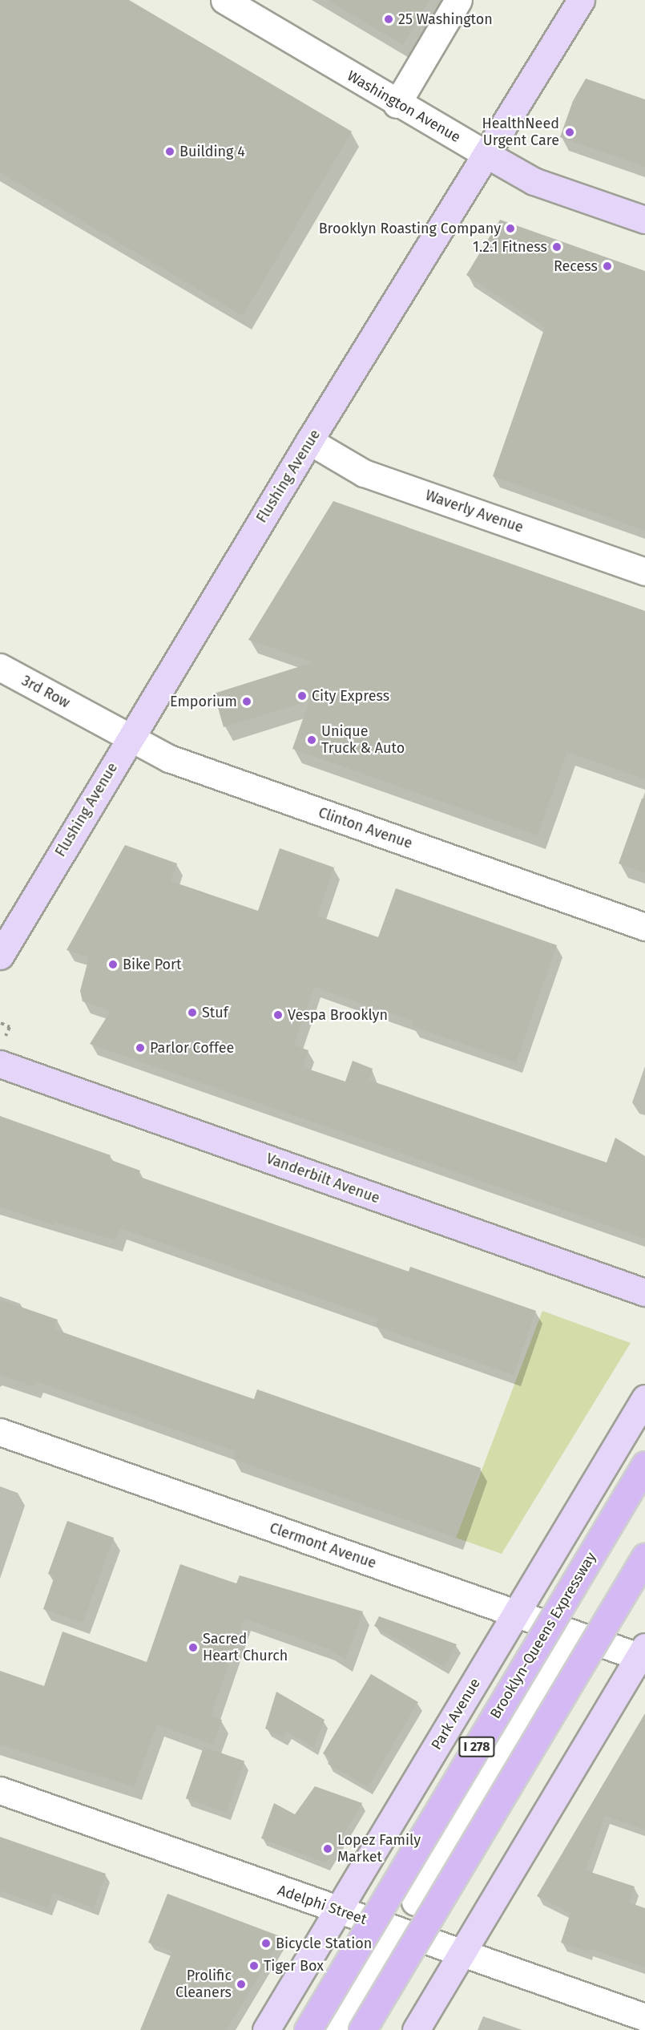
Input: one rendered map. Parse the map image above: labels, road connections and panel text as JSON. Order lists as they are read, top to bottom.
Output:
{
  "streets": {
    "highway": ["Brooklyn-Queens Expressway", "I 278"],
    "main road": [
      "Washington Avenue",
      "Flushing Avenue",
      "Vanderbilt Avenue",
      "Park Avenue"
    ],
    "street": [
      "Waverly Avenue",
      "3rd Row",
      "Clinton Avenue",
      "Clermont Avenue",
      "Adelphi Street"
    ]
  },
  "crossings": [
    ["Washington Avenue", "Flushing Avenue"],
    ["Flushing Avenue", "Waverly Avenue"],
    ["Flushing Avenue", "Clinton Avenue"],
    ["3rd Row", "Clinton Avenue"],
    ["Clermont Avenue", "Park Avenue"],
    ["Park Avenue", "Adelphi Street"]
  ],
  "places": [
    "25 Washington",
    "HealthNeed Urgent Care",
    "Building 4",
    "Brooklyn Roasting Company",
    "1.2.1 Fitness",
    "Recess",
    "City Express",
    "Emporium",
    "Unique Truck & Auto",
    "Bike Port",
    "Stuf",
    "Vespa Brooklyn",
    "Parlor Coffee",
    "Sacred Heart Church",
    "Lopez Family Market",
    "Bicycle Station",
    "Tiger Box",
    "Prolific Cleaners"
  ]
}
